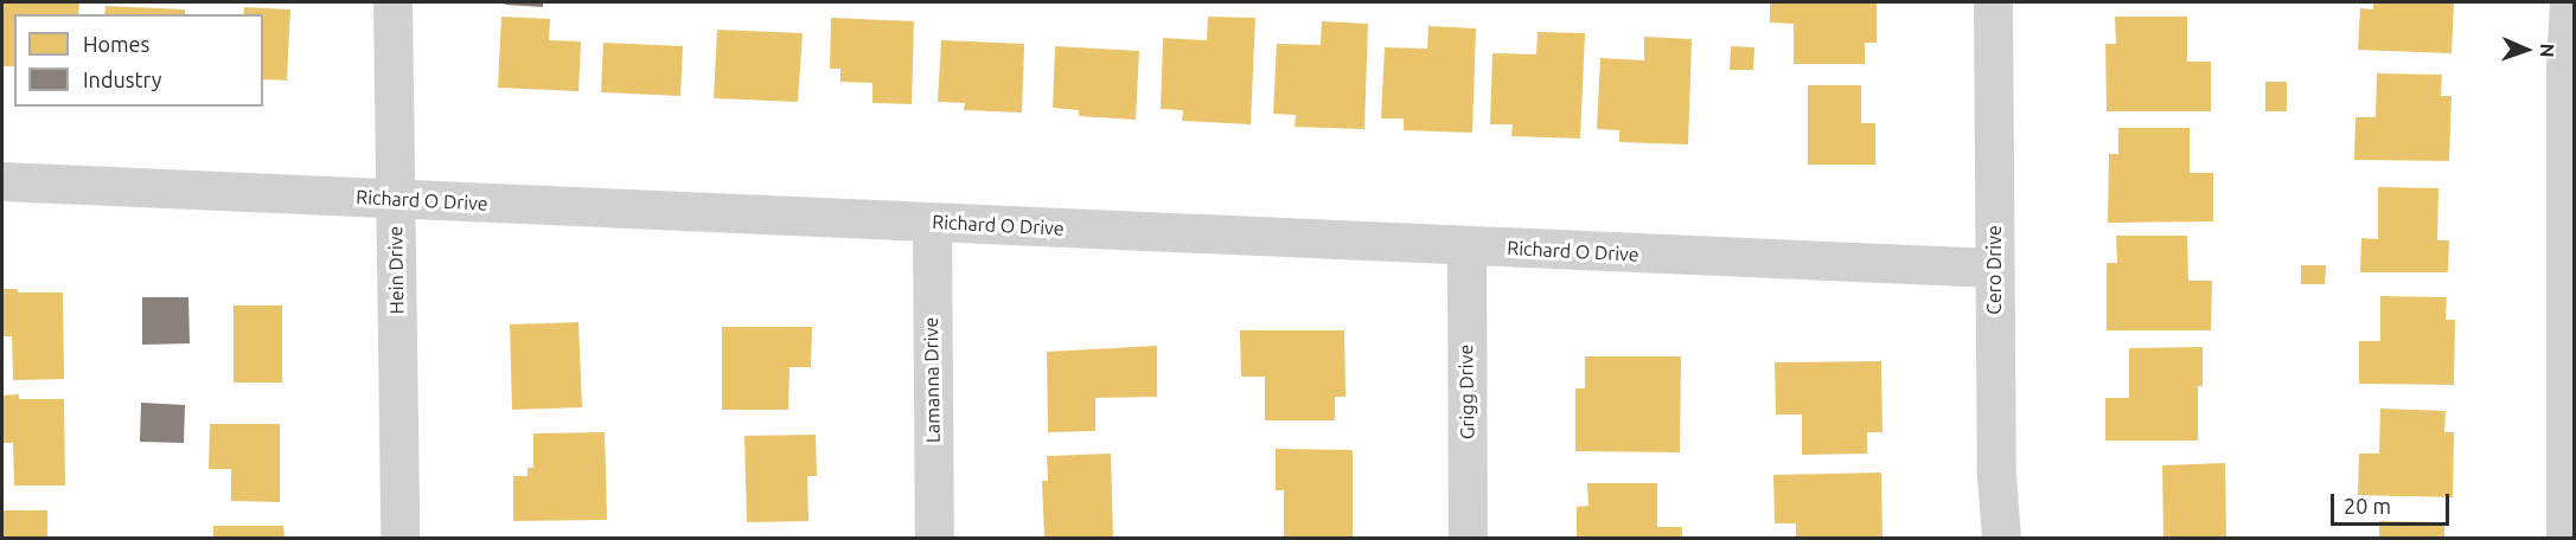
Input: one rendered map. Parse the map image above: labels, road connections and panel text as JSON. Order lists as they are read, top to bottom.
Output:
{
  "streets": {
    "street": [
      "Richard O Drive",
      "Hein Drive",
      "Cero Drive",
      "Lamanna Drive",
      "Grigg Drive"
    ]
  },
  "crossings": [
    ["Richard O Drive", "Hein Drive"],
    ["Richard O Drive", "Cero Drive"],
    ["Richard O Drive", "Lamanna Drive"],
    ["Richard O Drive", "Grigg Drive"]
  ],
  "legend": ["Homes", "Industry"],
  "scale_bar": "20 m",
  "north": "right"
}
